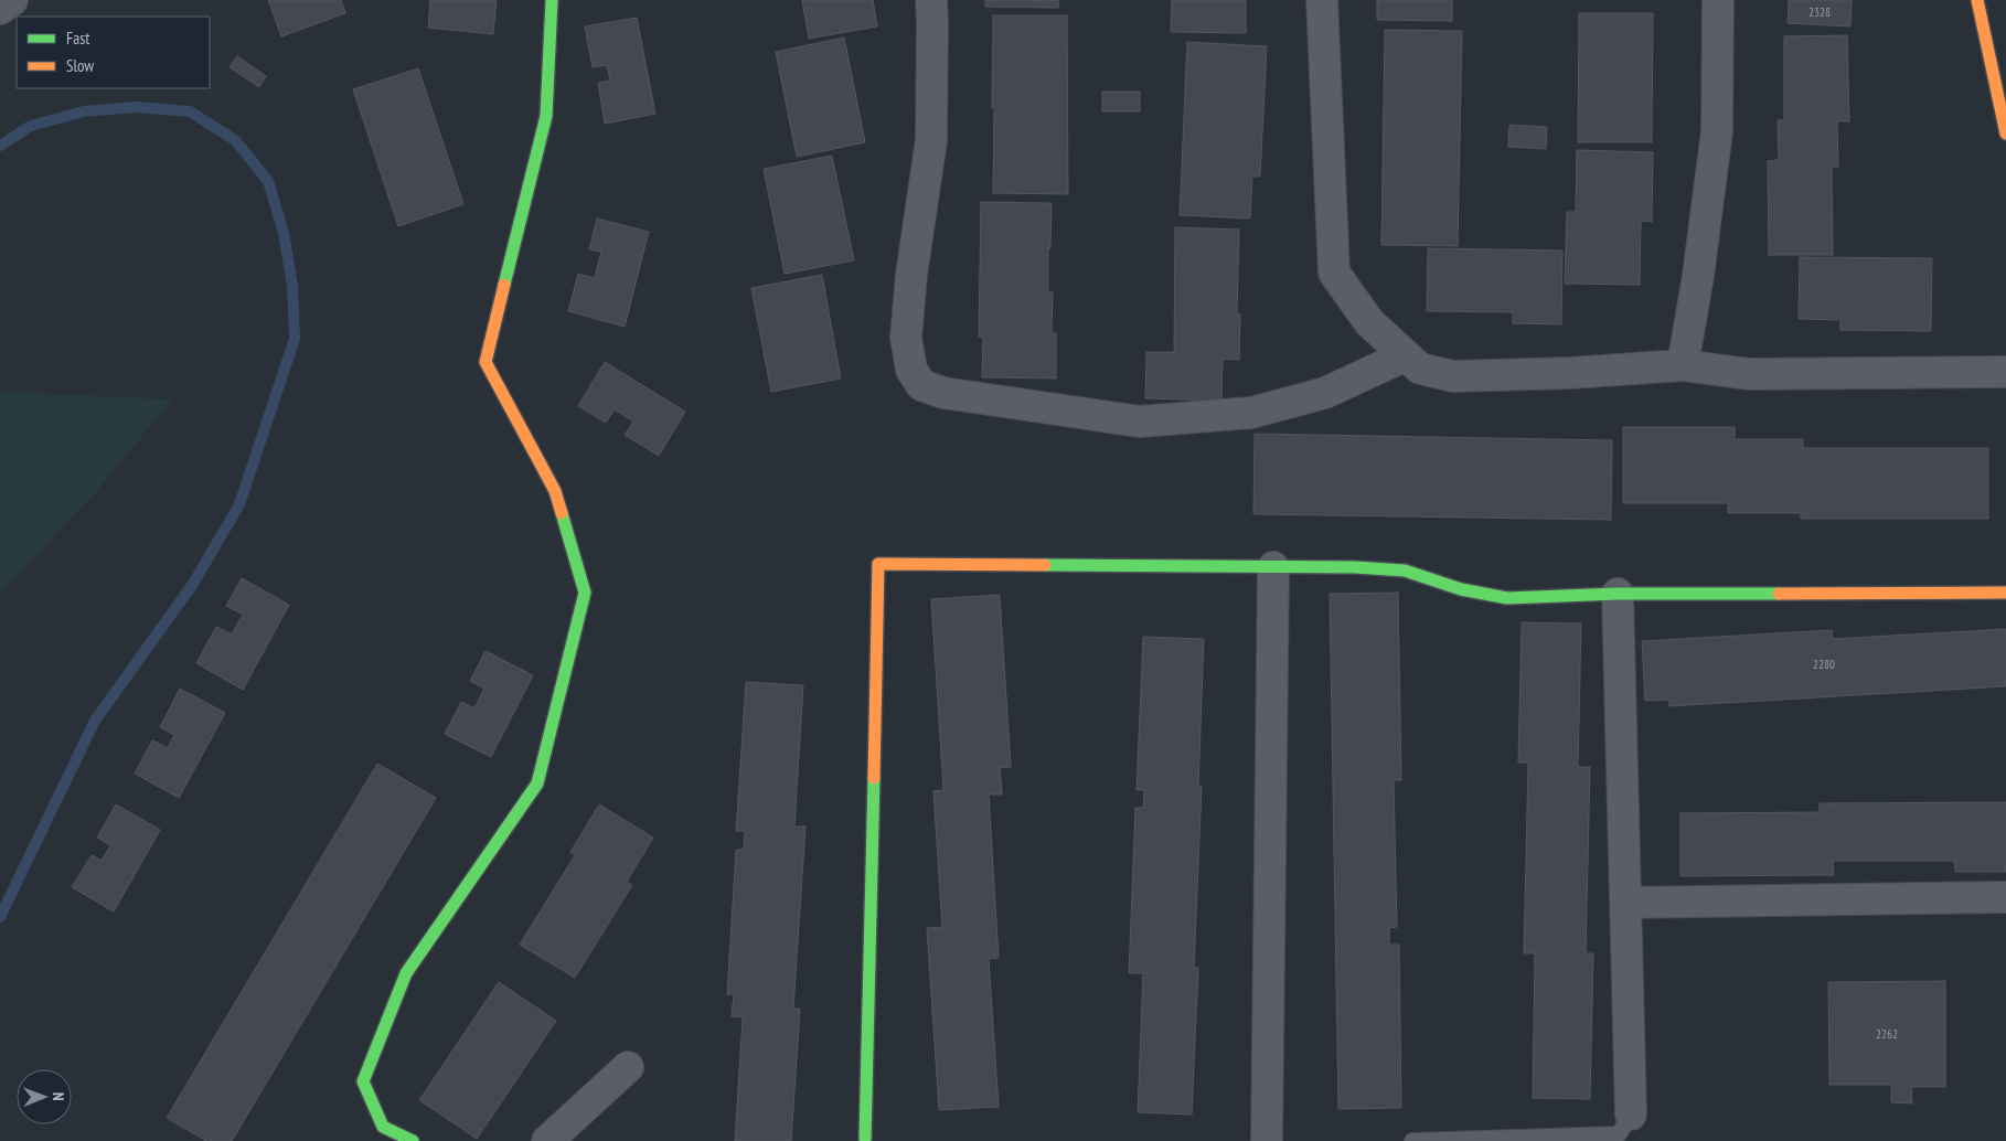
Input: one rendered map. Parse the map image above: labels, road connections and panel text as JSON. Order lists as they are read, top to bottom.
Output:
{
  "house_numbers": ["2328", "2280", "2262"],
  "legend": ["Fast", "Slow"],
  "north": "right"
}
